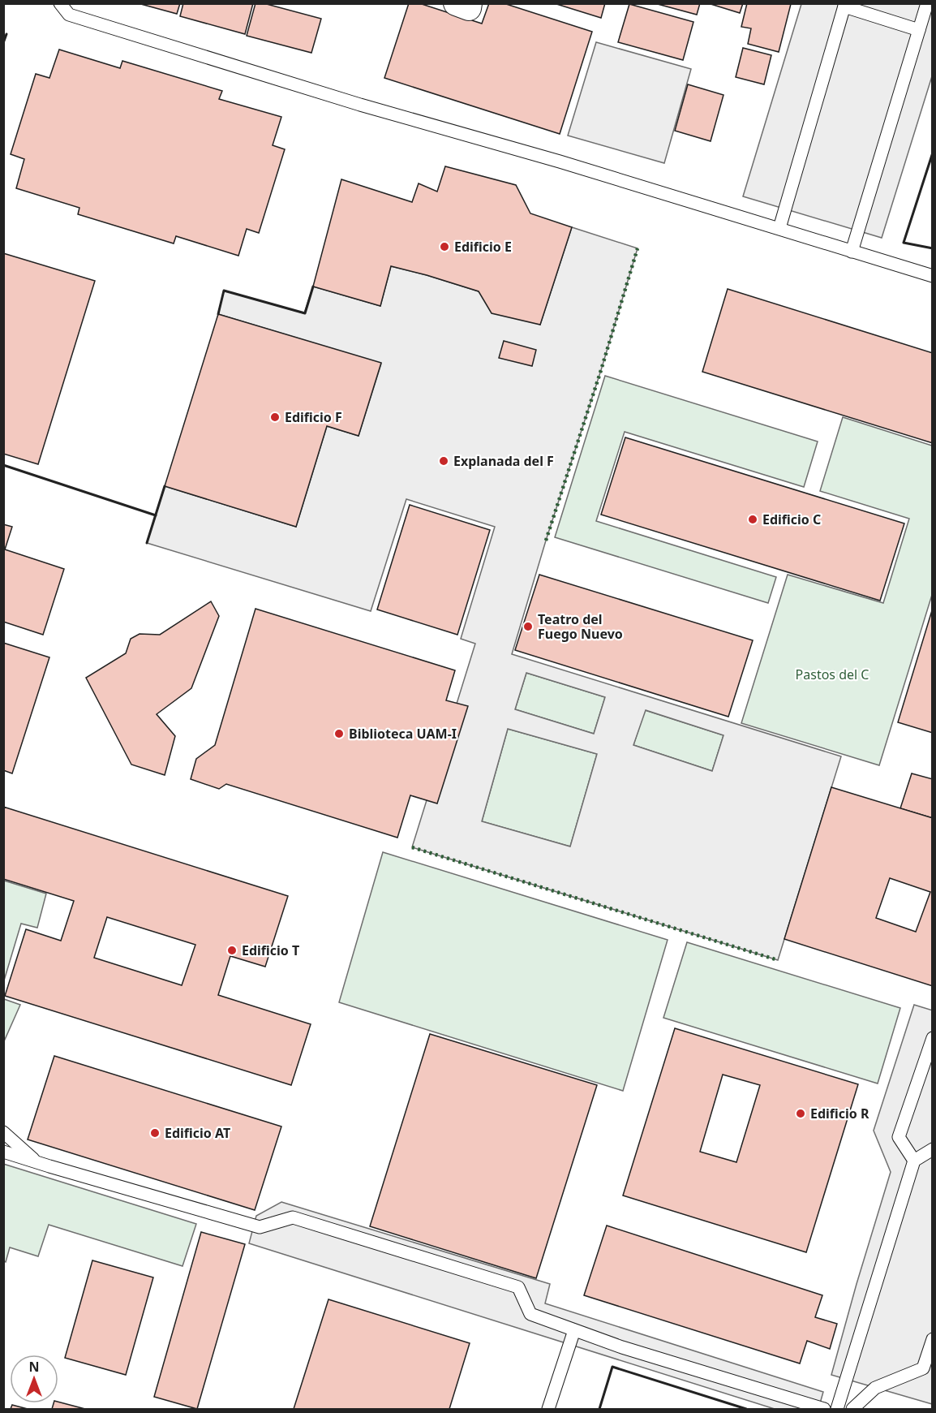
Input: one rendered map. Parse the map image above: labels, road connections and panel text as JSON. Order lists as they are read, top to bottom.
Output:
{
  "parks": ["Pastos del C"],
  "places": [
    "Edificio E",
    "Edificio F",
    "Explanada del F",
    "Edificio C",
    "Teatro del Fuego Nuevo",
    "Biblioteca UAM-I",
    "Edificio T",
    "Edificio R",
    "Edificio AT"
  ],
  "north": "top"
}
